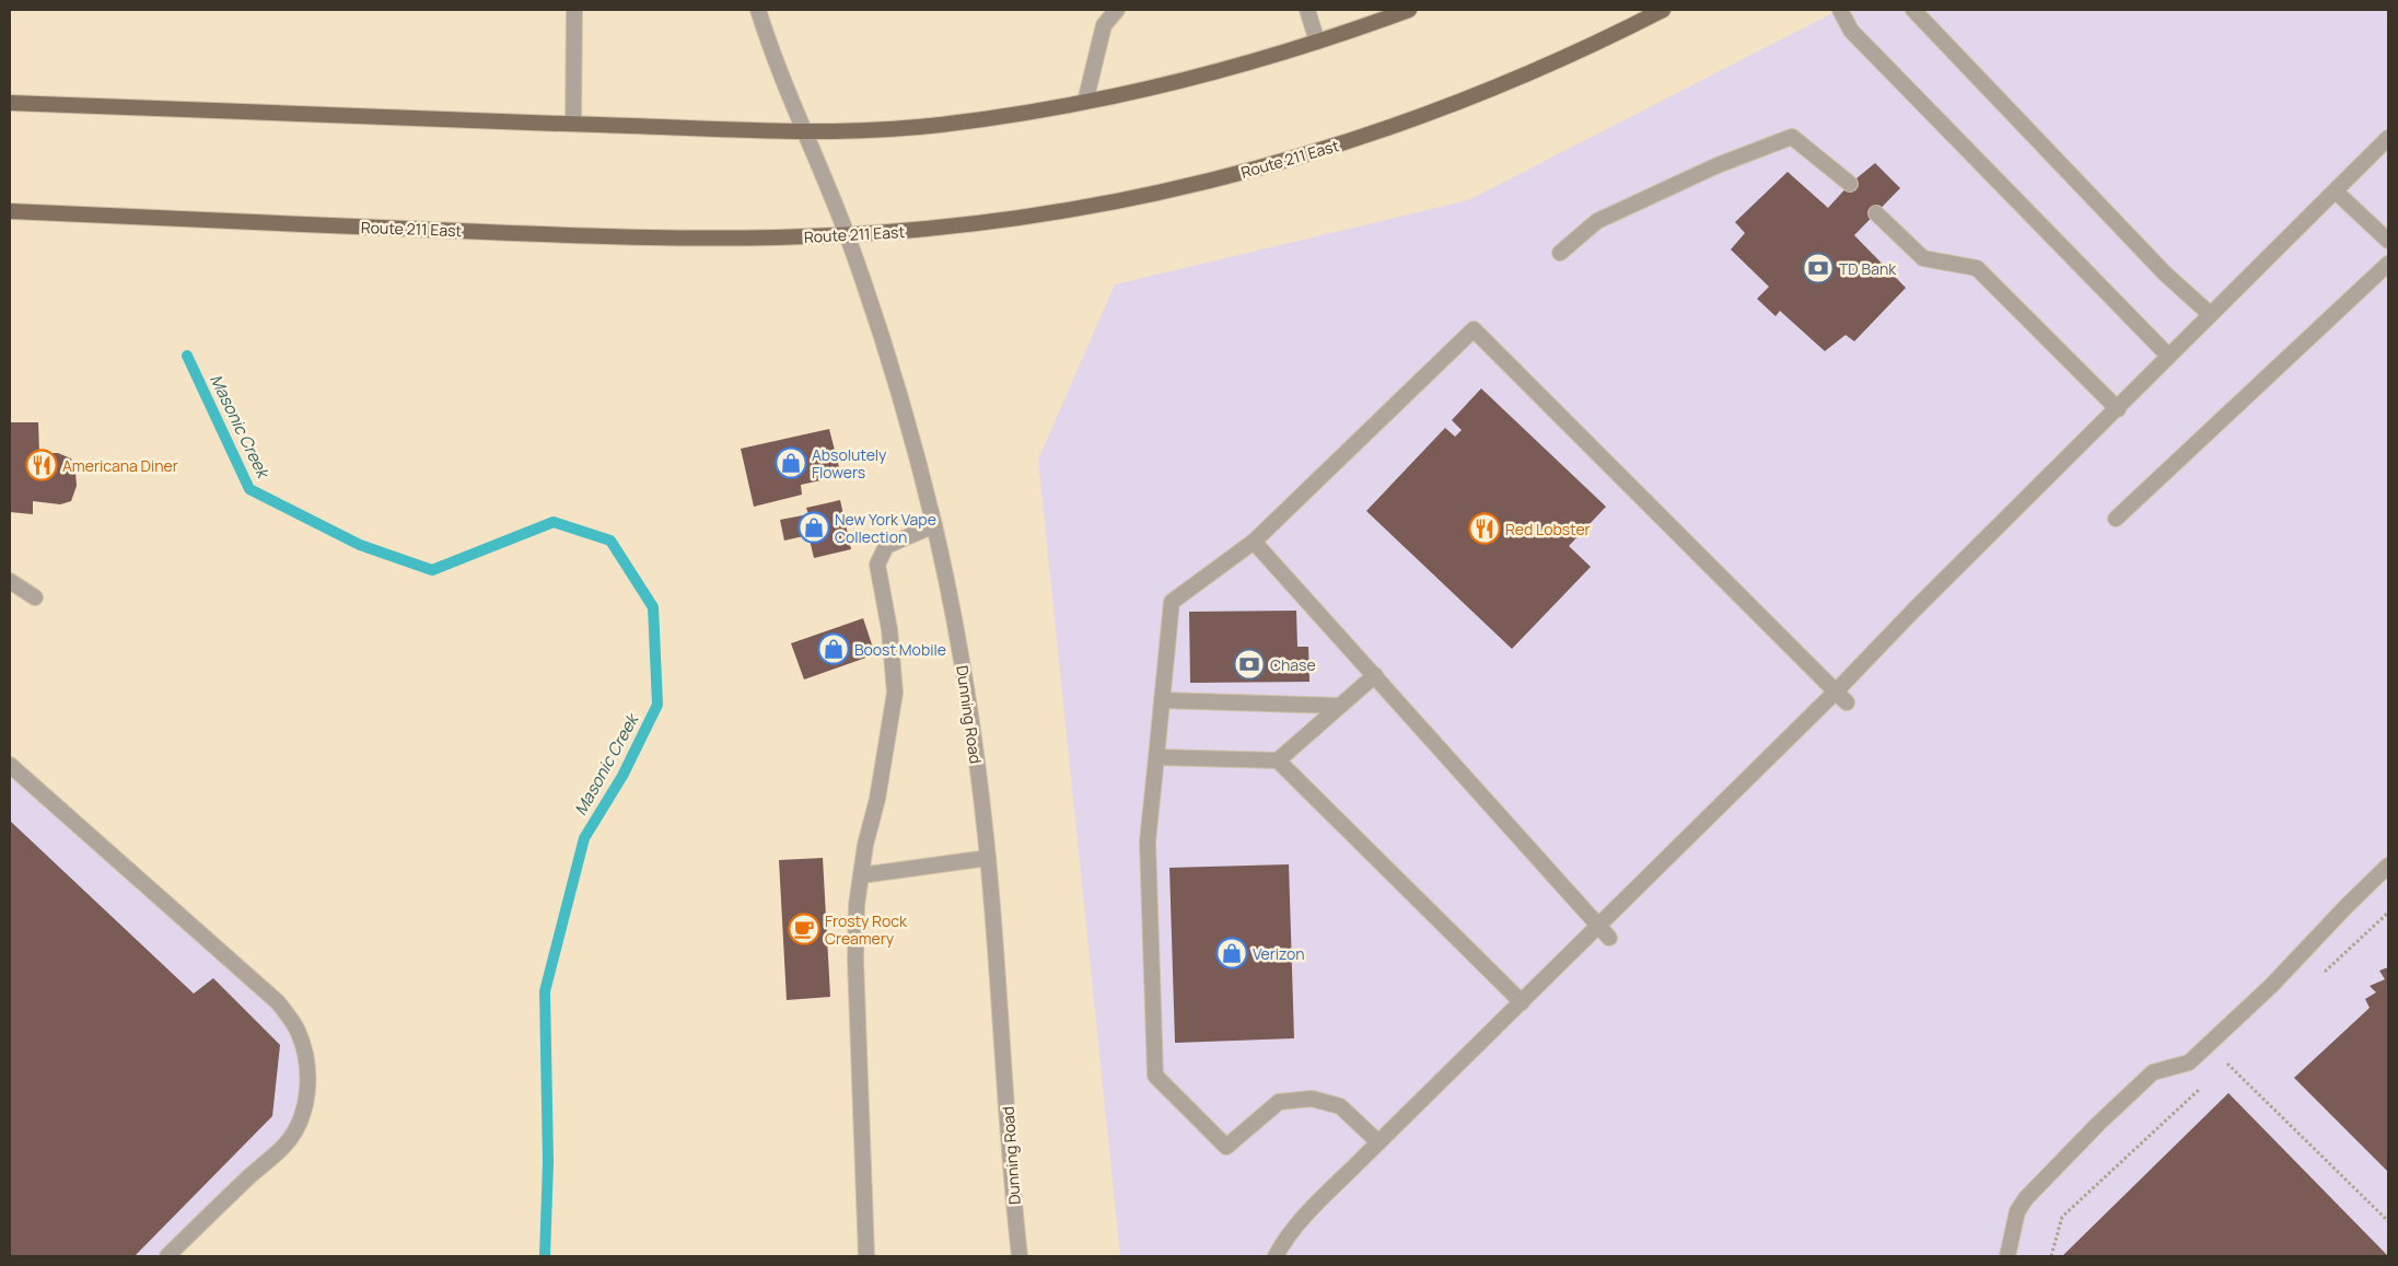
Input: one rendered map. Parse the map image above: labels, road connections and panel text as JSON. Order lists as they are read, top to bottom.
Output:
{
  "streets": {
    "main road": ["Route 211 East"],
    "street": ["Dunning Road"]
  },
  "crossings": [
    ["Route 211 East", "Dunning Road"]
  ],
  "water": ["Masonic Creek"],
  "places": {
    "bank": ["TD Bank", "Chase"],
    "shop": [
      "Absolutely Flowers",
      "New York Vape Collection",
      "Boost Mobile",
      "Verizon"
    ],
    "restaurant": ["Americana Diner", "Red Lobster"],
    "cafe": ["Frosty Rock Creamery"]
  }
}
